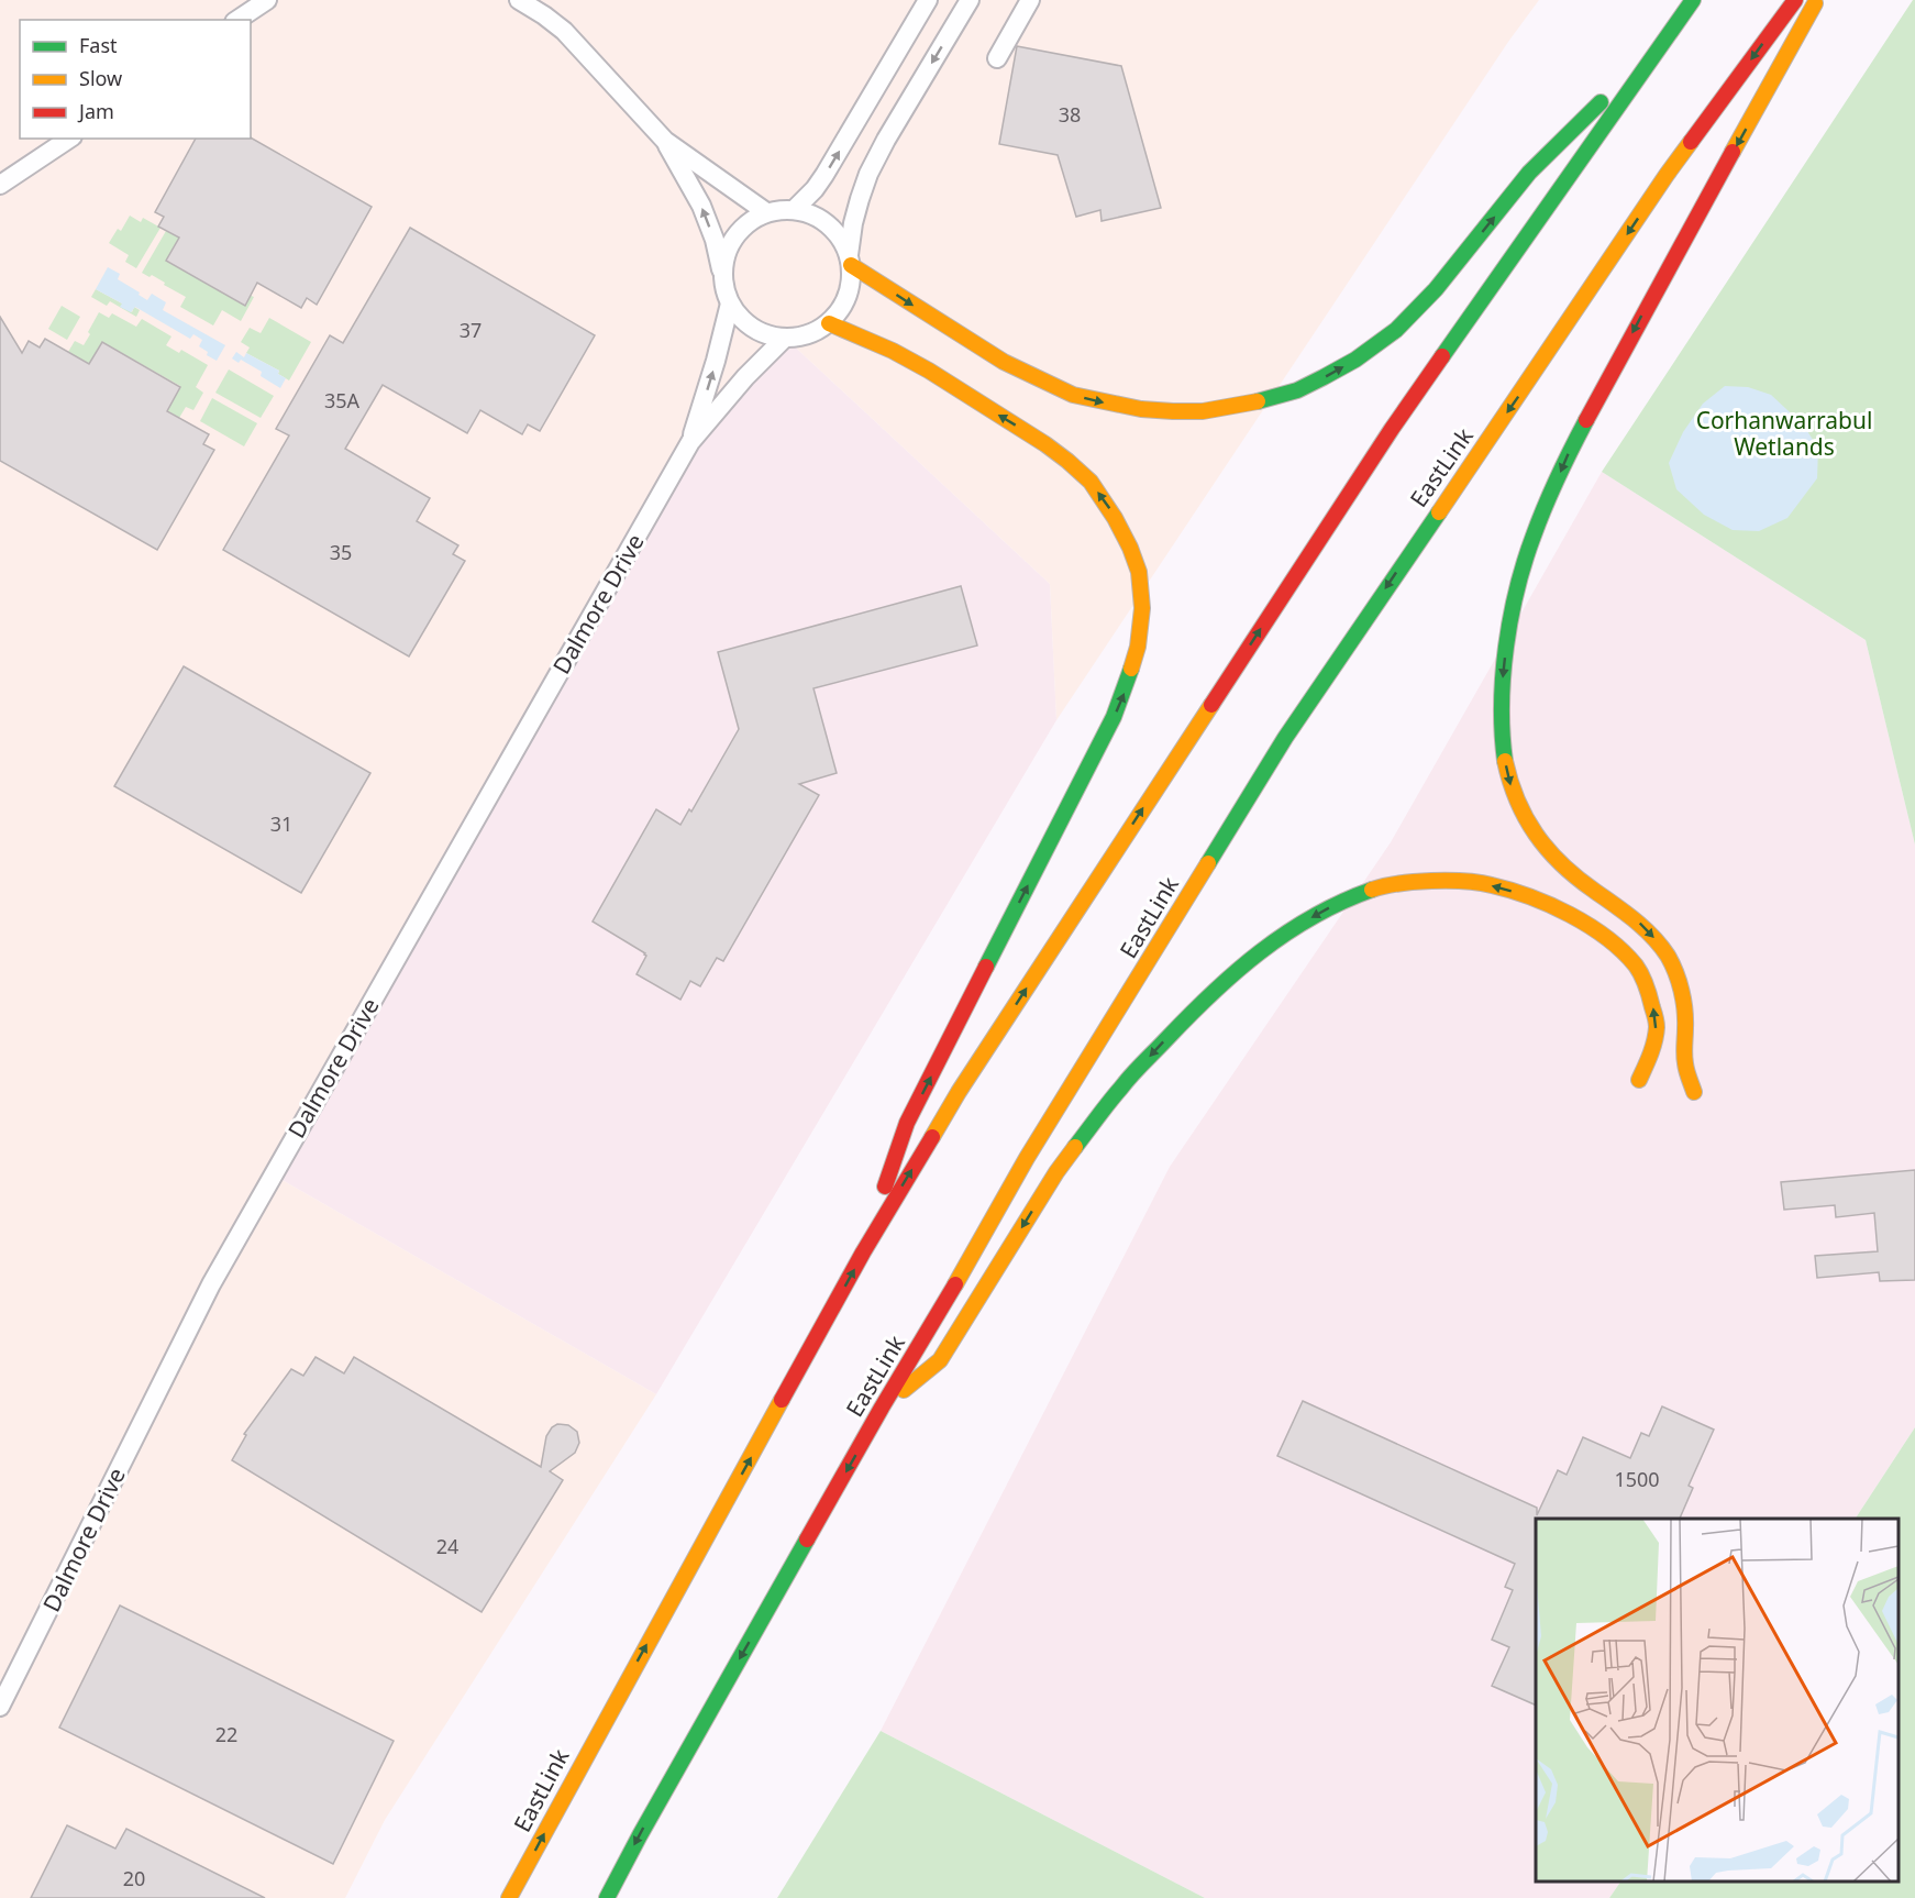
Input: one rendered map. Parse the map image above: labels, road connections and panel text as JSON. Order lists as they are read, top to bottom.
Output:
{
  "streets": {
    "highway": ["EastLink"],
    "street": ["Dalmore Drive"]
  },
  "parks": ["Corhanwarrabul Wetlands"],
  "house_numbers": [
    "38",
    "37",
    "35A",
    "35",
    "31",
    "1500",
    "24",
    "22",
    "20"
  ],
  "legend": ["Fast", "Slow", "Jam"]
}
